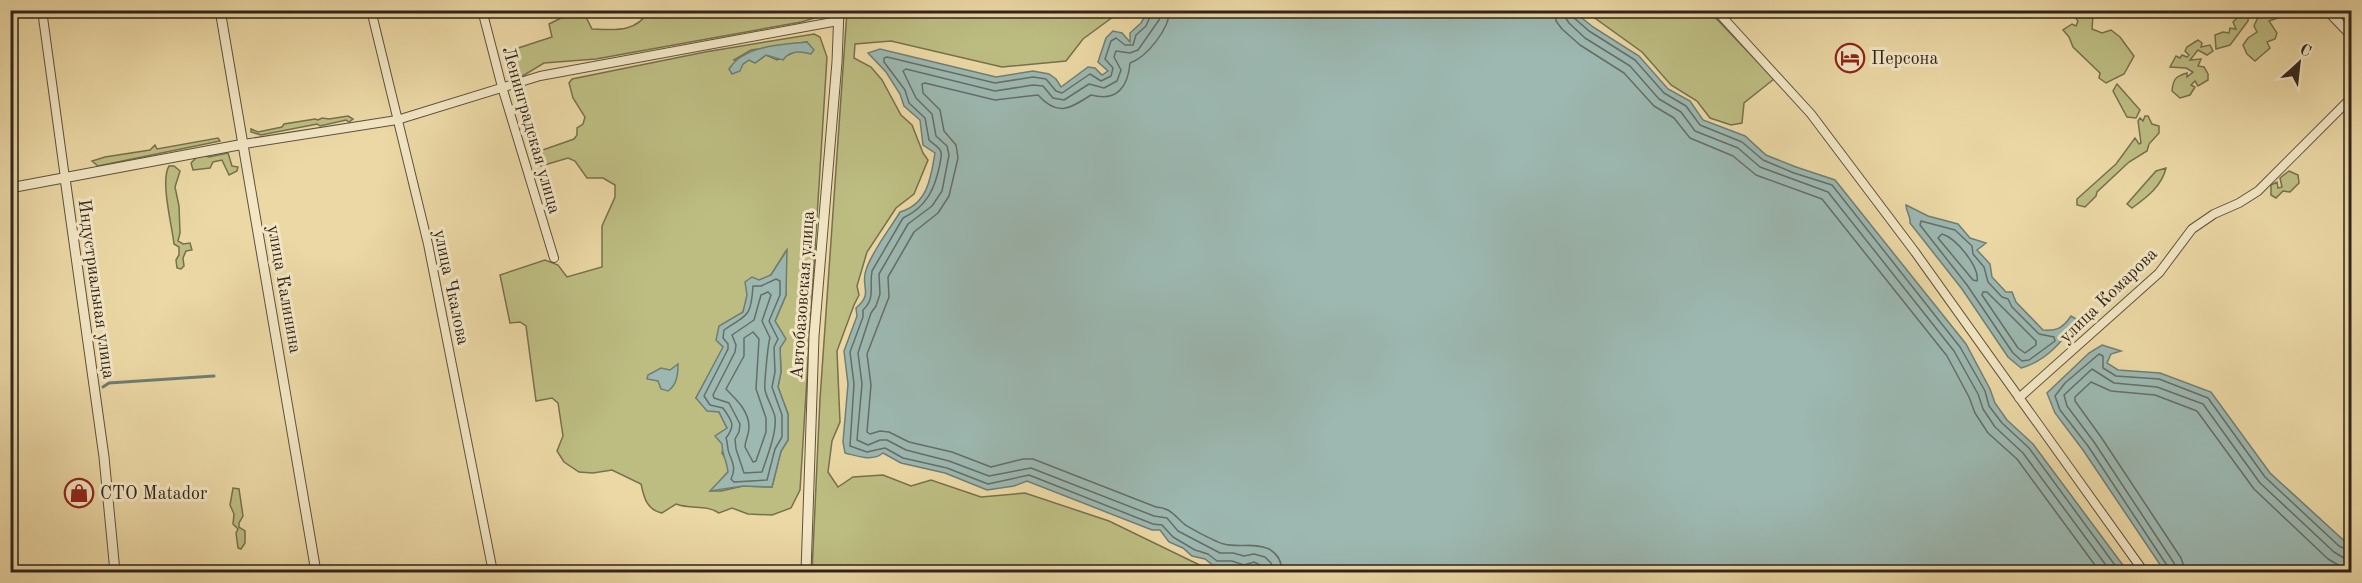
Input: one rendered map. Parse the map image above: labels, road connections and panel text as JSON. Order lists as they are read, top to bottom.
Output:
{
  "streets": {
    "street": [
      "Ленинградская улица",
      "улица Чкалова",
      "Индустриальная улица",
      "улица Калинина",
      "Автобазовская улица",
      "улица Комарова"
    ]
  },
  "places": {
    "hotel": ["Персона"],
    "shop": ["СТО Matador"]
  },
  "north": "top right"
}
